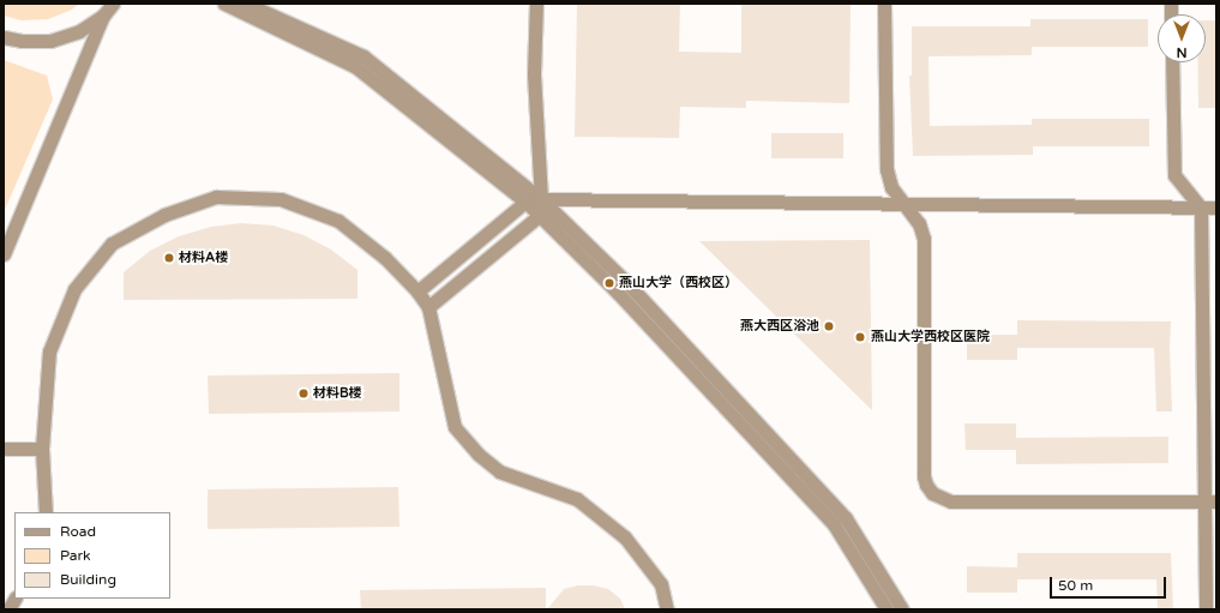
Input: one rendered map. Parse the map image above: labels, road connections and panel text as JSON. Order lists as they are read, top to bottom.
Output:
{
  "places": [
    "材料A楼",
    "燕山大学（西校区）",
    "燕大西区浴池",
    "燕山大学西校区医院",
    "材料B楼"
  ],
  "legend": ["Road", "Park", "Building"],
  "scale_bar": "50 m",
  "north": "bottom"
}
